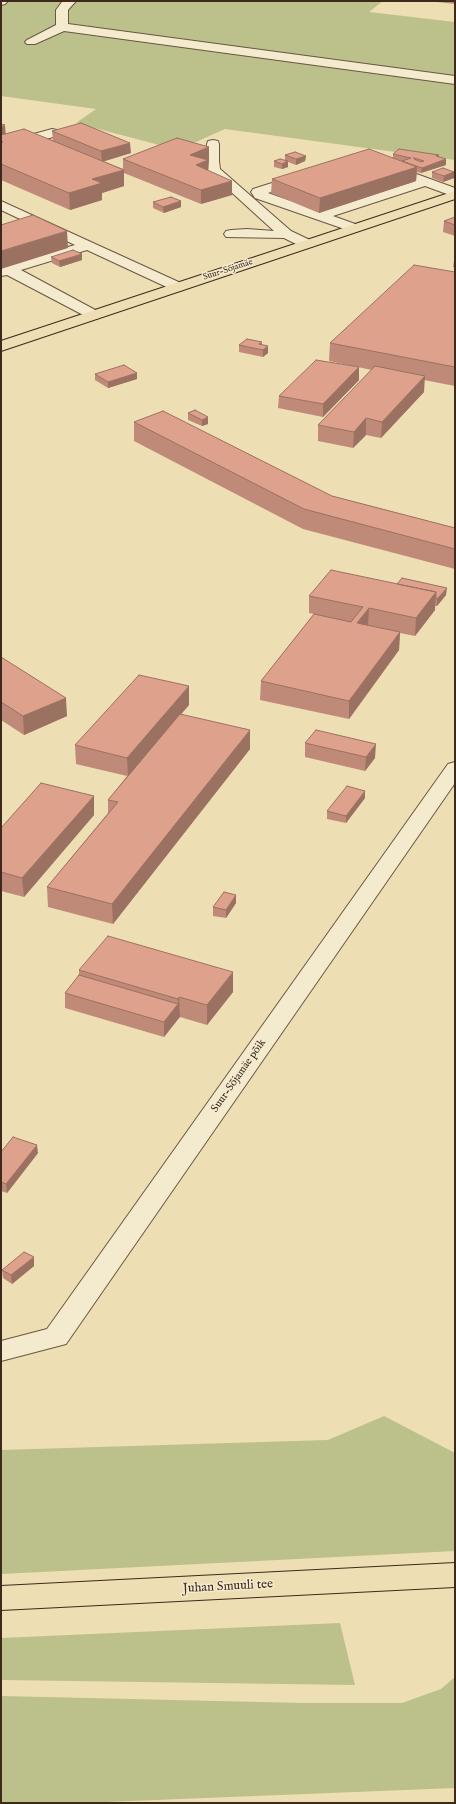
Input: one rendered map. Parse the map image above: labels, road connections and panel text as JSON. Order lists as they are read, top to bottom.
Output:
{
  "streets": {
    "main road": ["Suur-Sõjamäe", "Juhan Smuuli tee"],
    "street": ["Suur-Sõjamäe põik"]
  }
}
